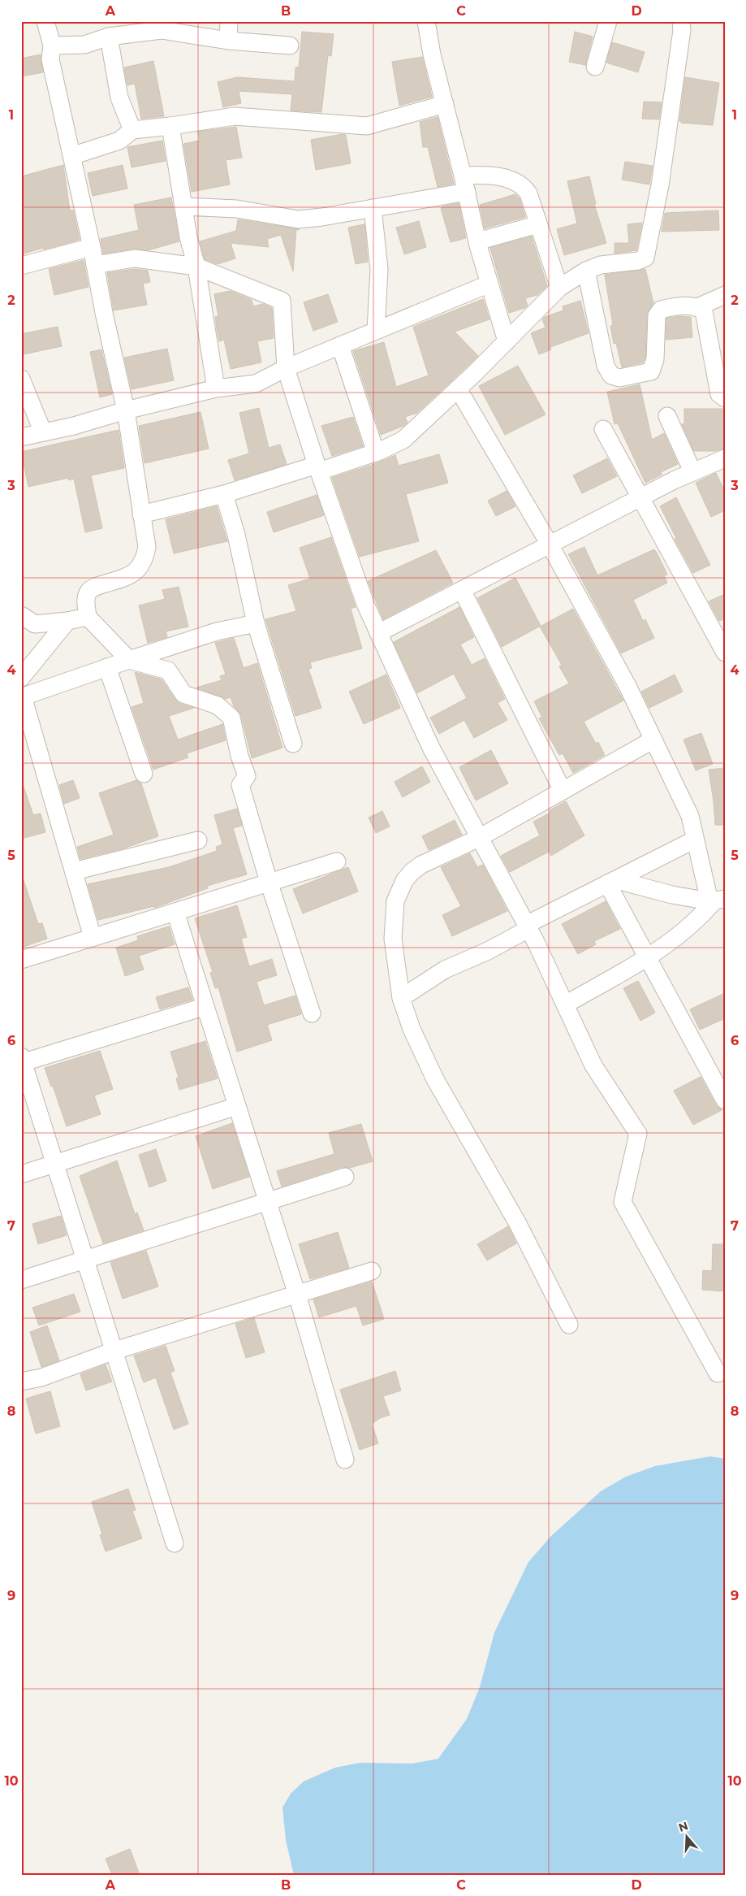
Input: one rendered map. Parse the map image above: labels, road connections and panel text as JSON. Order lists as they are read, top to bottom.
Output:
{
  "north": "top",
  "grid": {
    "columns": [
      "A",
      "B",
      "C",
      "D"
    ],
    "rows": [
      "1",
      "2",
      "3",
      "4",
      "5",
      "6",
      "7",
      "8",
      "9",
      "10"
    ]
  }
}
